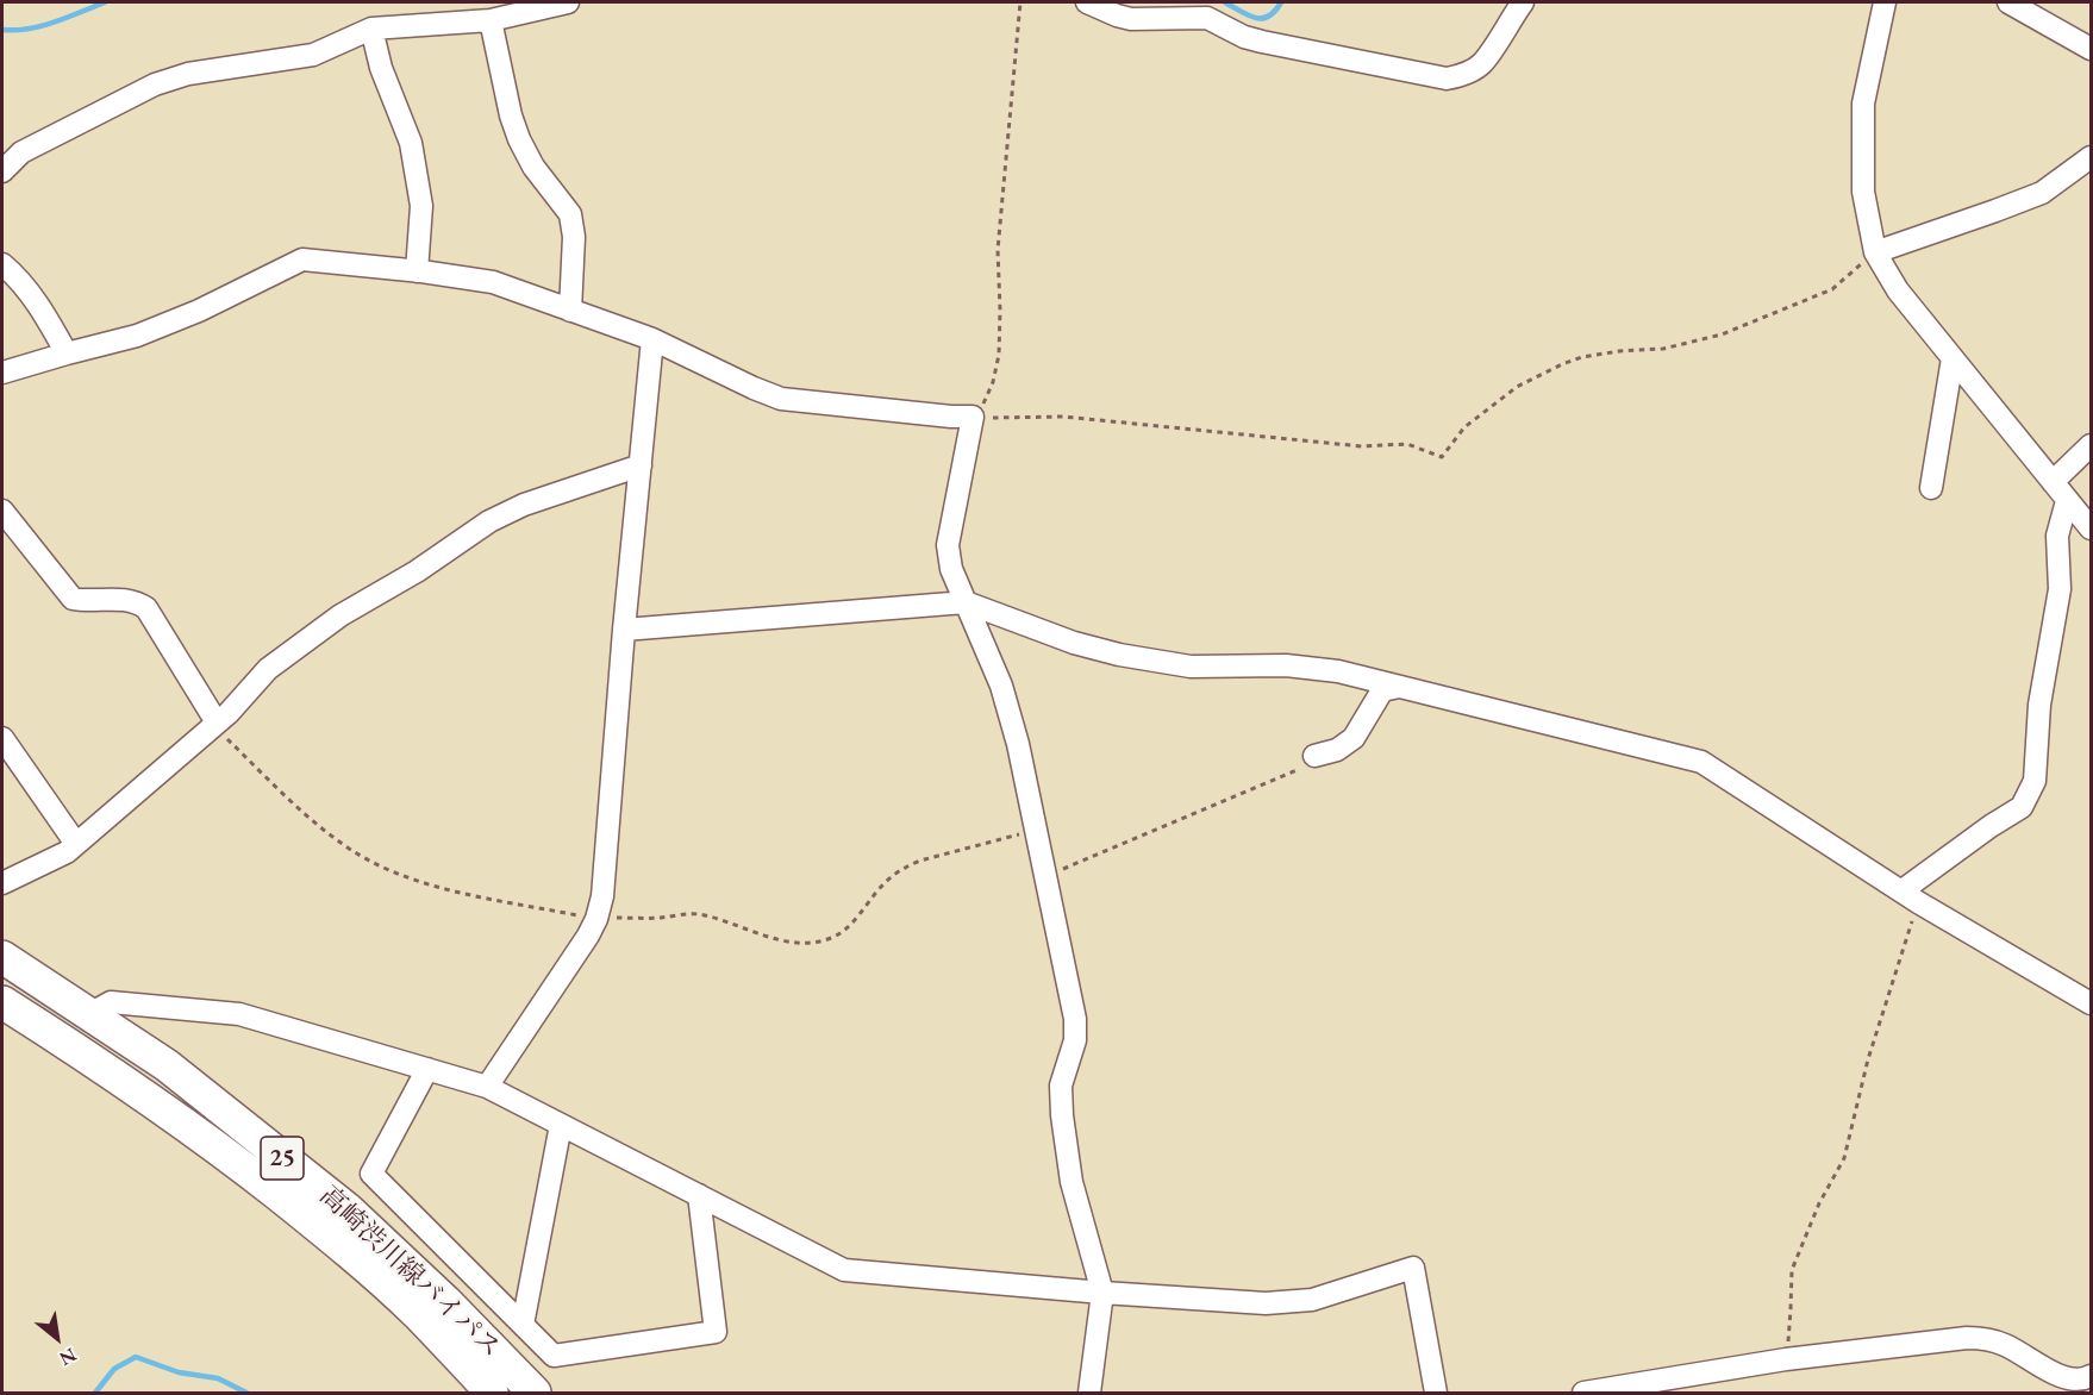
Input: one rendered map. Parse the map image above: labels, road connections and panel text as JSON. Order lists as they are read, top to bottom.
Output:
{
  "streets": {
    "main road": ["25", "高崎渋川線バイパス"]
  },
  "north": "bottom right"
}
